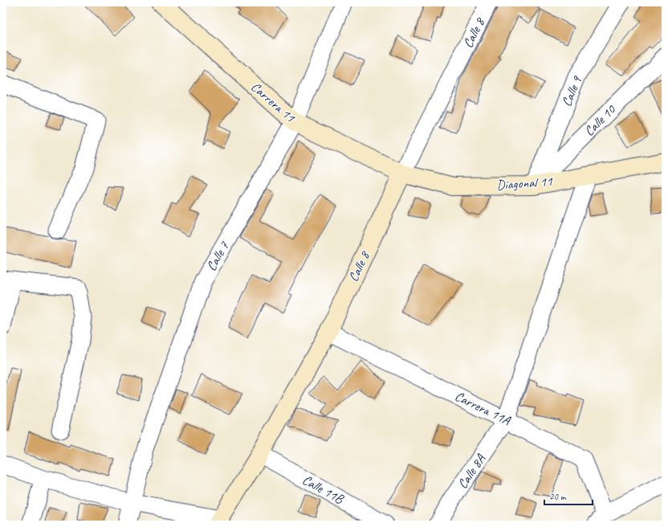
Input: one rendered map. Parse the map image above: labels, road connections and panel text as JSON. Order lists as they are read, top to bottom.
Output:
{
  "streets": {
    "street": [
      "Calle 8",
      "Calle 9",
      "Carrera 11",
      "Calle 10",
      "Diagonal 11",
      "Calle 7",
      "Carrera 11A",
      "Calle 8A",
      "Calle 11B"
    ]
  },
  "crossings": [
    ["Calle 8", "Carrera 11"],
    ["Calle 8", "Diagonal 11"],
    ["Calle 8", "Carrera 11A"],
    ["Calle 8", "Calle 11B"],
    ["Calle 9", "Calle 10"],
    ["Calle 9", "Diagonal 11"],
    ["Carrera 11", "Diagonal 11"],
    ["Carrera 11", "Calle 7"],
    ["Calle 10", "Diagonal 11"],
    ["Diagonal 11", "Calle 8A"],
    ["Carrera 11A", "Calle 8A"]
  ],
  "scale_bar": "20 m"
}
